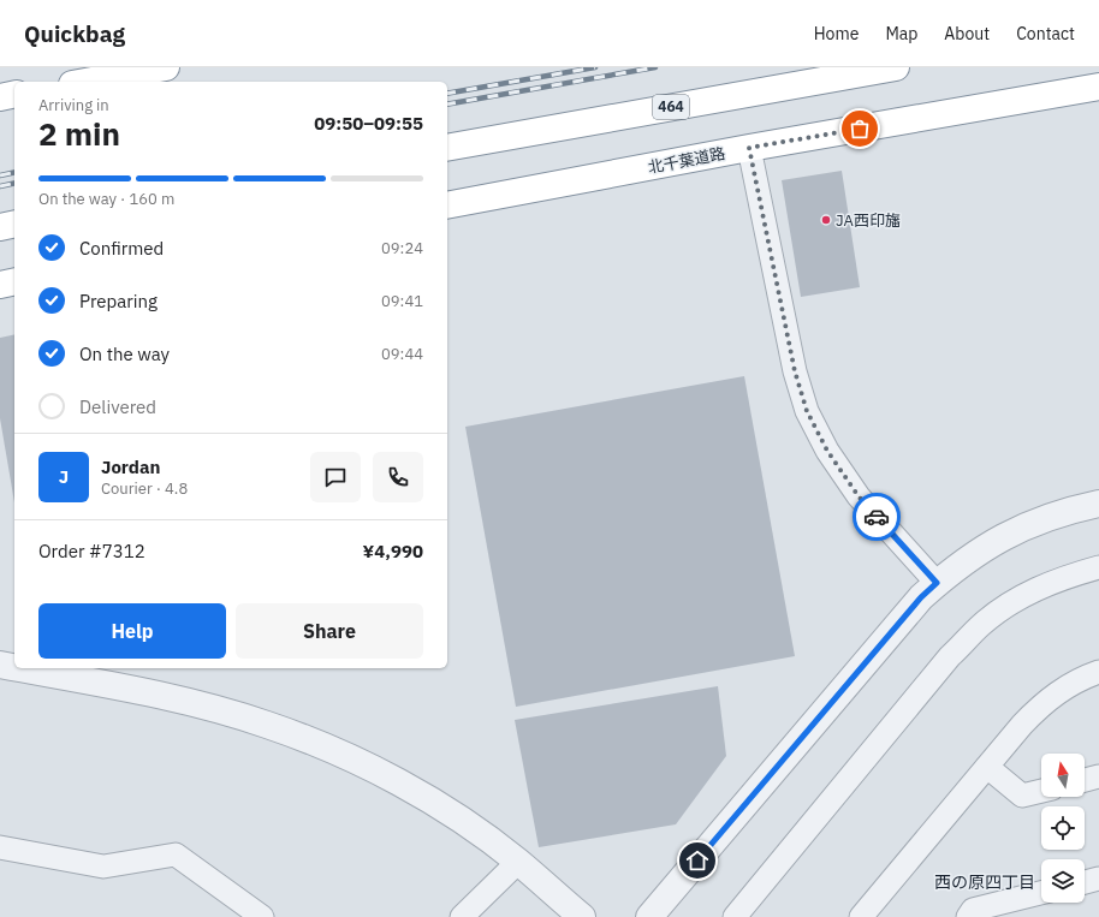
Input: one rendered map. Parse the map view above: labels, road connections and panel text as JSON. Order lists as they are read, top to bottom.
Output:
{
  "streets": {
    "highway": ["464", "北千葉道路"]
  },
  "districts": ["西の原四丁目"],
  "places": ["JA西印旛"],
  "north": "top",
  "page": {
    "header": "Quickbag",
    "nav": [
      "Home",
      "Map",
      "About",
      "Contact"
    ],
    "heading": ["2 min", "Arriving in", "09:50–09:55"],
    "panel": [
      "Jordan",
      "Courier · 4.8",
      "Order #7312",
      "¥4,990"
    ],
    "bar": "On the way · 160 m",
    "list": [
      ["Confirmed", "09:24"],
      ["Preparing", "09:41"],
      ["On the way", "09:44"],
      "Delivered"
    ],
    "round": "J",
    "buttons": ["Help", "Share"]
  }
}
